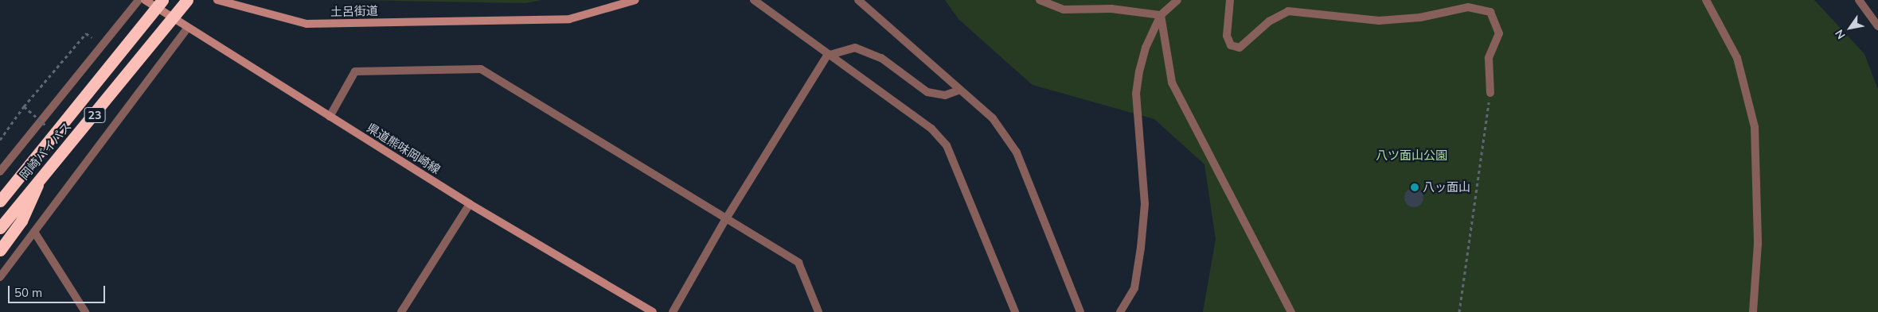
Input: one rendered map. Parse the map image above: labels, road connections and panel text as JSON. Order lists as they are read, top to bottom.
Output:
{
  "streets": {
    "highway": ["23", "岡崎バイパス"],
    "main road": ["土呂街道", "県道熊味岡崎線"]
  },
  "crossings": [
    ["23", "岡崎バイパス"]
  ],
  "parks": ["八ツ面山公園"],
  "places": ["八ッ面山"],
  "scale_bar": "50 m",
  "north": "bottom left"
}
